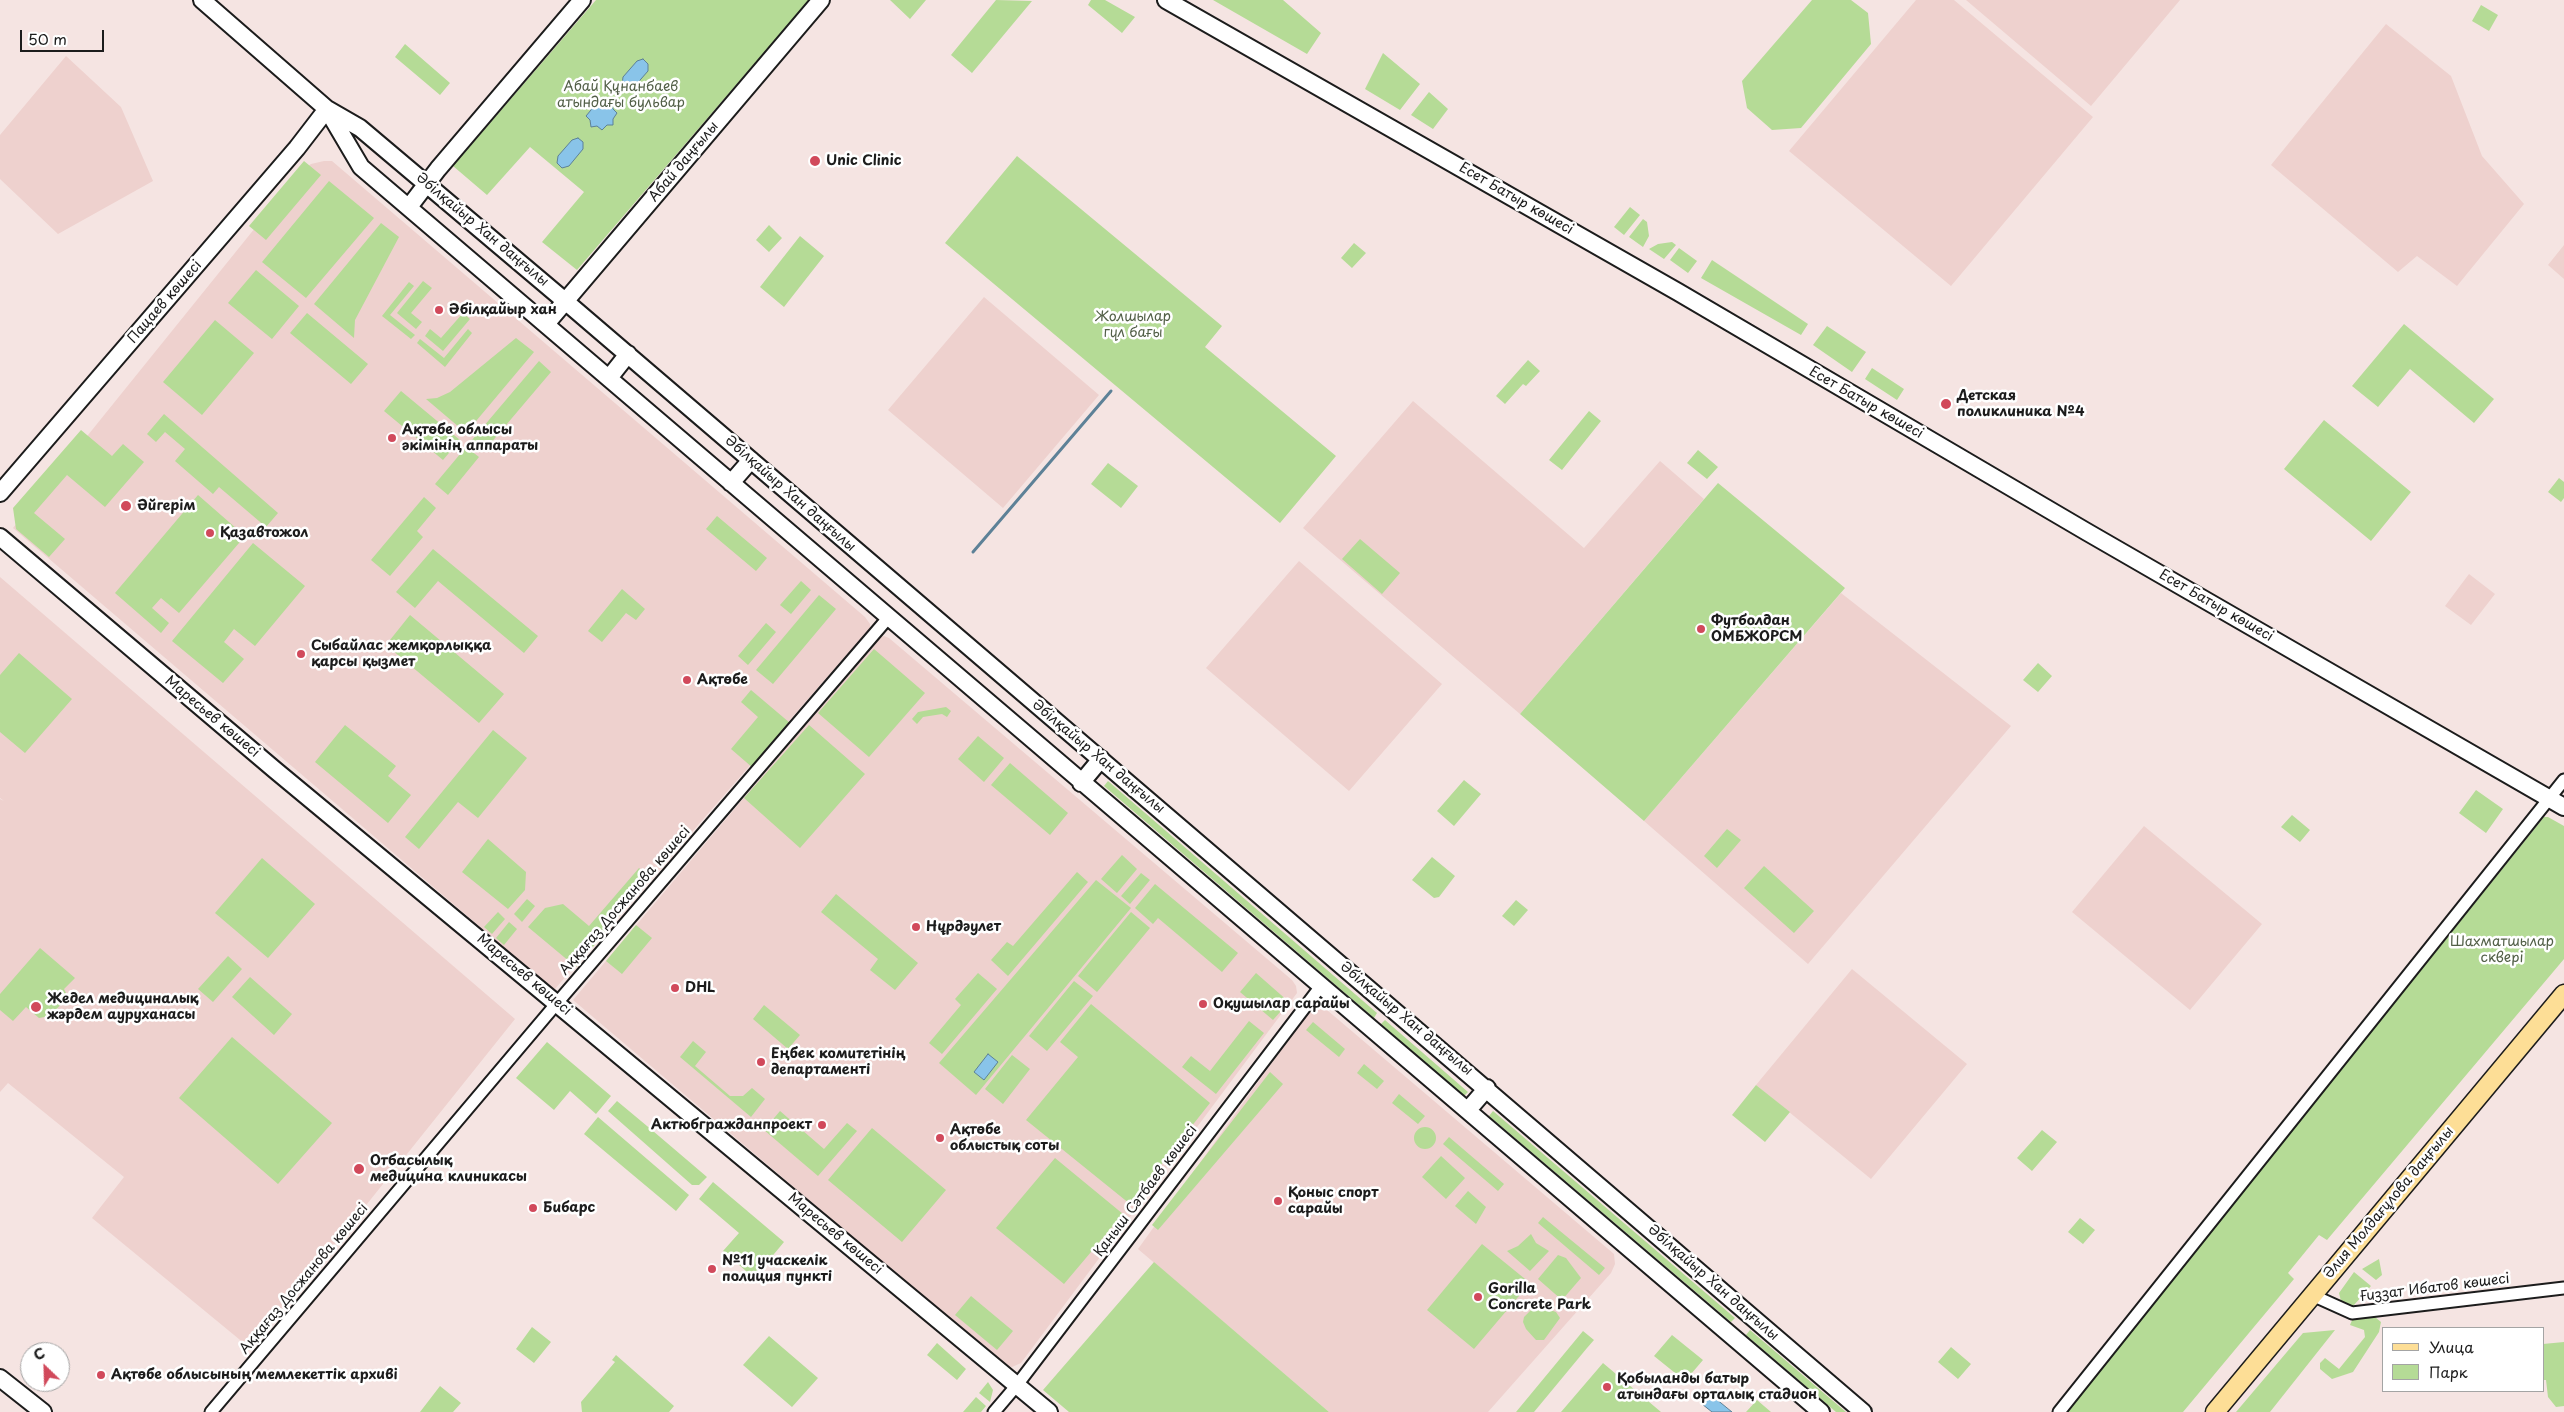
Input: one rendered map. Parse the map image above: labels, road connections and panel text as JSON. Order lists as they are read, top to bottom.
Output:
{
  "streets": {
    "main road": [
      "Абай даңғылы",
      "Есет Батыр көшесі",
      "Әбілқайыр Хан даңғылы",
      "Пацаев көшесі",
      "Маресьев көшесі",
      "Әлия Молдағұлова даңғылы"
    ],
    "street": ["Аққағаз Досжанова көшесі", "Қаныш Сәтбаев көшесі", "Ғиззат Ибатов көшесі"]
  },
  "crossings": [
    ["Абай даңғылы", "Әбілқайыр Хан даңғылы"],
    ["Әбілқайыр Хан даңғылы", "Пацаев көшесі"],
    ["Әбілқайыр Хан даңғылы", "Аққағаз Досжанова көшесі"],
    ["Әбілқайыр Хан даңғылы", "Қаныш Сәтбаев көшесі"],
    ["Маресьев көшесі", "Аққағаз Досжанова көшесі"],
    ["Маресьев көшесі", "Қаныш Сәтбаев көшесі"],
    ["Әлия Молдағұлова даңғылы", "Ғиззат Ибатов көшесі"]
  ],
  "parks": ["Абай Құнанбаев атындағы бульвар", "Жолшылар гүл бағы", "Шахматшылар сквері"],
  "places": [
    "Unic Clinic",
    "Әбілқайыр хан",
    "Детская поликлиника №4",
    "Ақтөбе облысы әкімінің аппараты",
    "Әйгерім",
    "Қазавтожол",
    "Футболдан ОМБЖОРСМ",
    "Сыбайлас жемқорлыққа қарсы қызмет",
    "Ақтөбе",
    "Нұрдәулет",
    "DHL",
    "Оқушылар сарайы",
    "Жедел медициналық жәрдем ауруханасы",
    "Еңбек комитетінің департаменті",
    "Актюбгражданпроект",
    "Ақтөбе облыстық соты",
    "Отбасылық медицина клиникасы",
    "Қоныс спорт сарайы",
    "Бибарс",
    "№11 учаскелік полиция пункті",
    "Gorilla Concrete Park",
    "Ақтөбе облысының мемлекеттік архиві",
    "Қобыланды батыр атындағы орталық стадион"
  ],
  "legend": ["Улица", "Парк"],
  "scale_bar": "50 m",
  "north": "top left"
}
